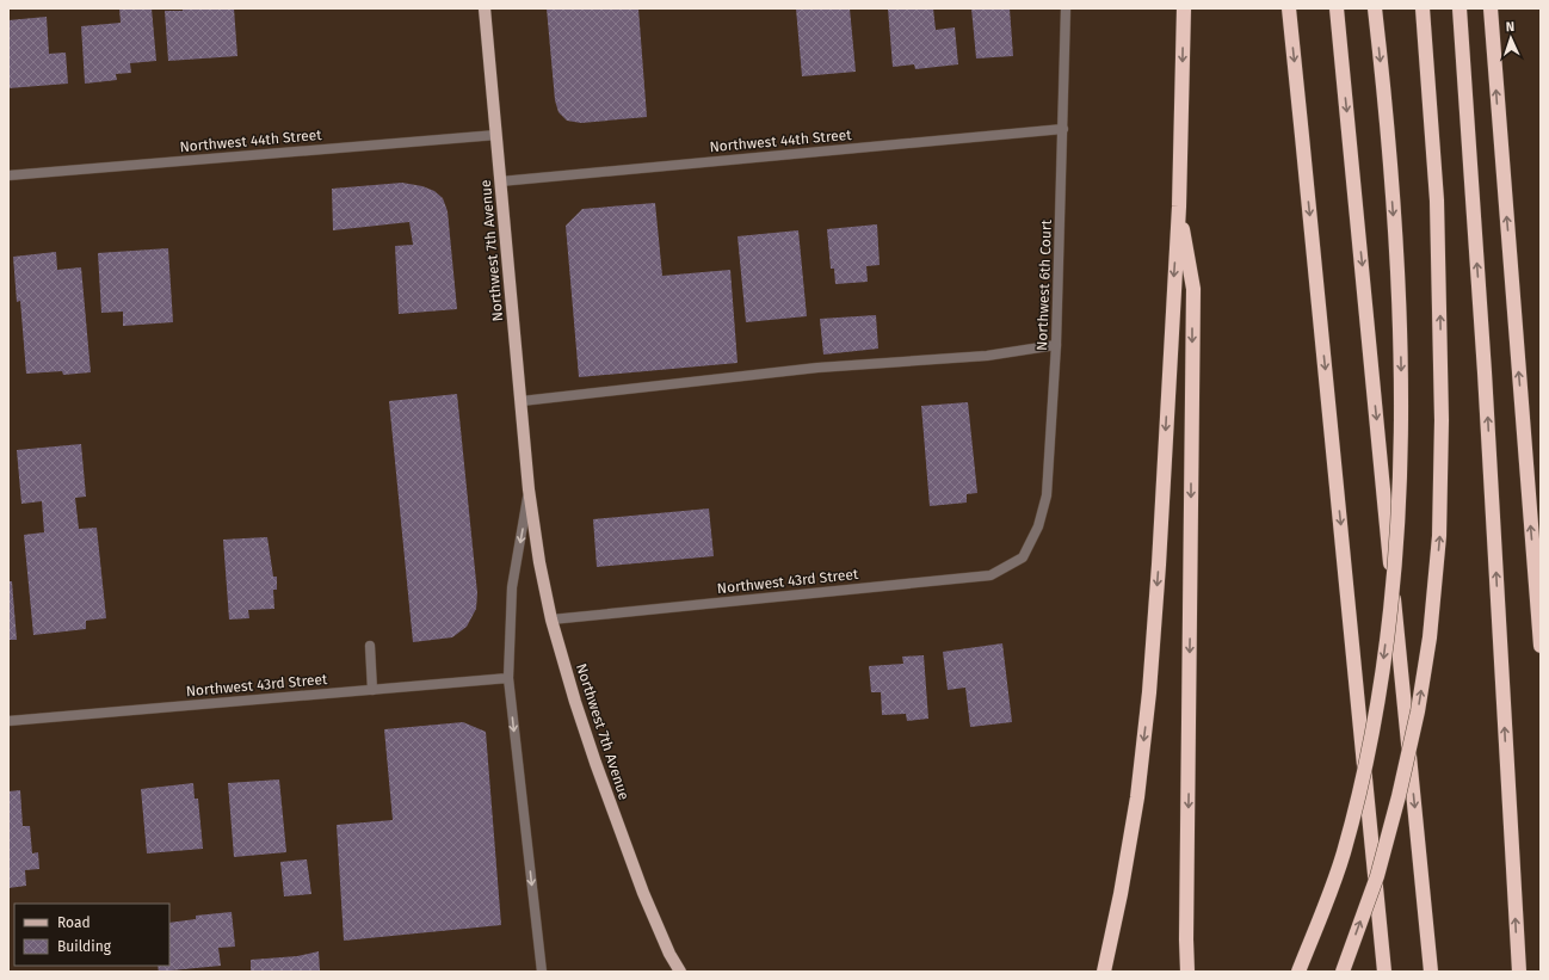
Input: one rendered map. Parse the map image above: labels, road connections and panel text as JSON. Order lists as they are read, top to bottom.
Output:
{
  "streets": {
    "main road": ["Northwest 7th Avenue"],
    "street": ["Northwest 44th Street", "Northwest 6th Court", "Northwest 43rd Street"]
  },
  "crossings": [
    ["Northwest 44th Street", "Northwest 7th Avenue"],
    ["Northwest 44th Street", "Northwest 6th Court"],
    ["Northwest 7th Avenue", "Northwest 43rd Street"],
    ["Northwest 6th Court", "Northwest 43rd Street"]
  ],
  "legend": ["Road", "Building"],
  "north": "top"
}
